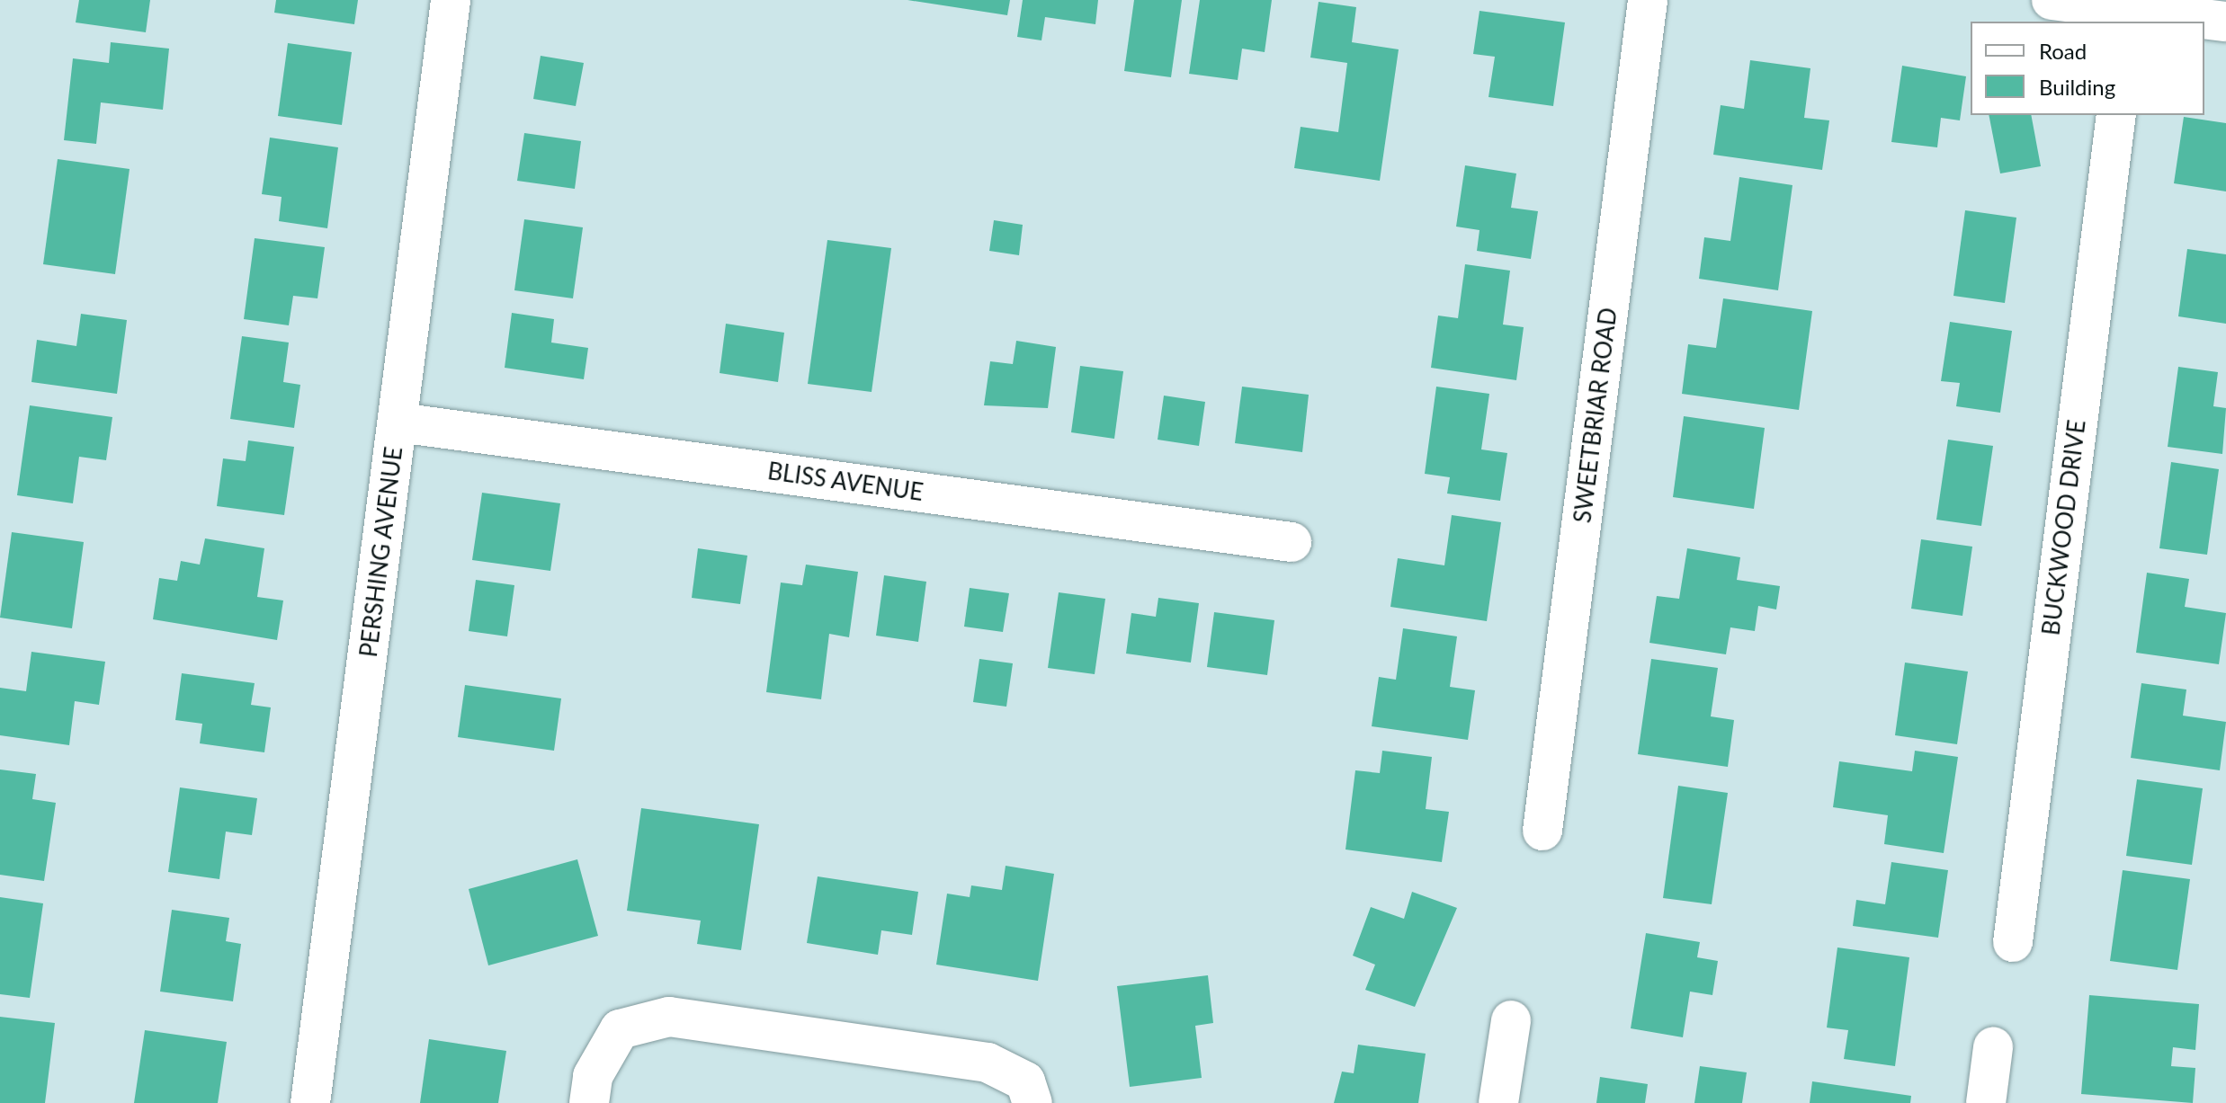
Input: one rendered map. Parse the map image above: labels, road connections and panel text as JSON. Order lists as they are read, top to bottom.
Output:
{
  "streets": {
    "street": [
      "SWEETBRIAR ROAD",
      "BLISS AVENUE",
      "BUCKWOOD DRIVE",
      "PERSHING AVENUE"
    ]
  },
  "crossings": [
    ["BLISS AVENUE", "PERSHING AVENUE"]
  ],
  "legend": ["Road", "Building"]
}
